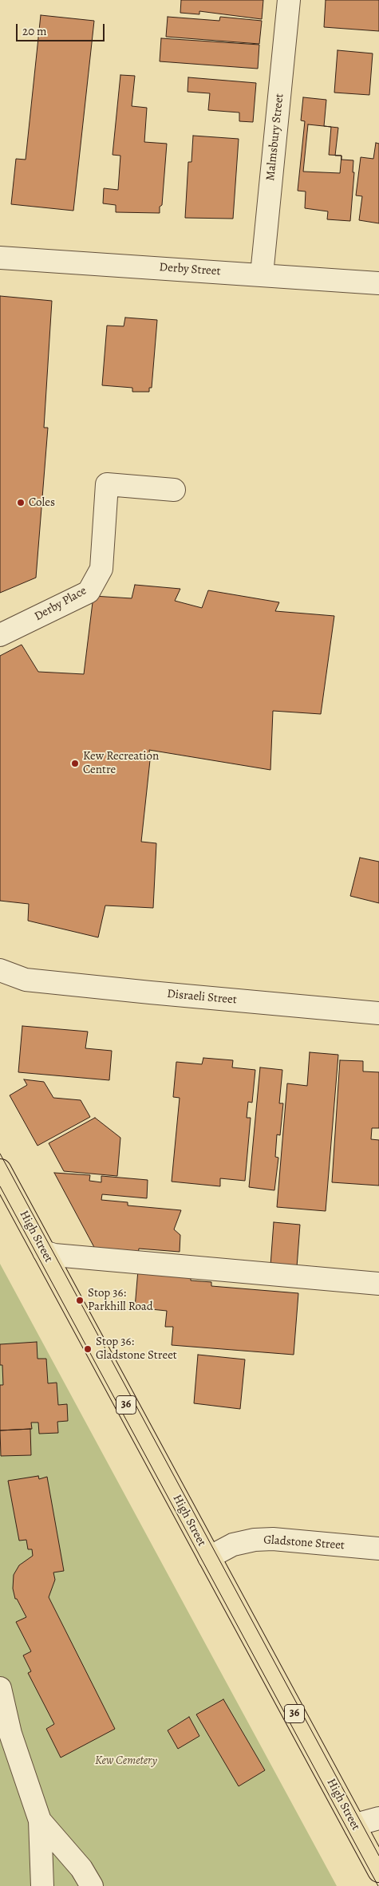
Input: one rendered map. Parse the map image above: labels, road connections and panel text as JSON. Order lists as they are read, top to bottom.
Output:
{
  "streets": {
    "main road": ["High Street", "36"],
    "street": [
      "Malmsbury Street",
      "Derby Street",
      "Derby Place",
      "Disraeli Street",
      "Gladstone Street"
    ]
  },
  "crossings": [
    ["Malmsbury Street", "Derby Street"],
    ["High Street", "Gladstone Street"]
  ],
  "parks": ["Kew Cemetery"],
  "places": [
    "Coles",
    "Kew Recreation Centre",
    "Stop 36: Parkhill Road",
    "Stop 36: Gladstone Street"
  ],
  "scale_bar": "20 m"
}
